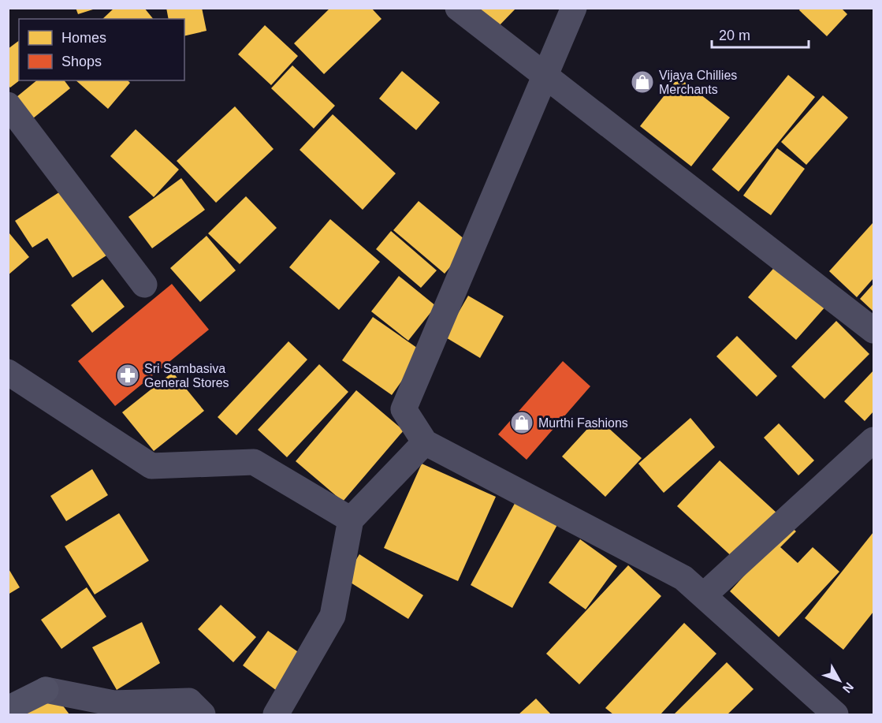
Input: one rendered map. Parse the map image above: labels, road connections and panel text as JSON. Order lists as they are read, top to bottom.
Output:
{
  "places": {
    "shop": ["Vijaya Chillies Merchants", "Murthi Fashions"],
    "pharmacy": ["Sri Sambasiva General Stores"]
  },
  "legend": ["Homes", "Shops"],
  "scale_bar": "20 m",
  "north": "bottom right"
}
